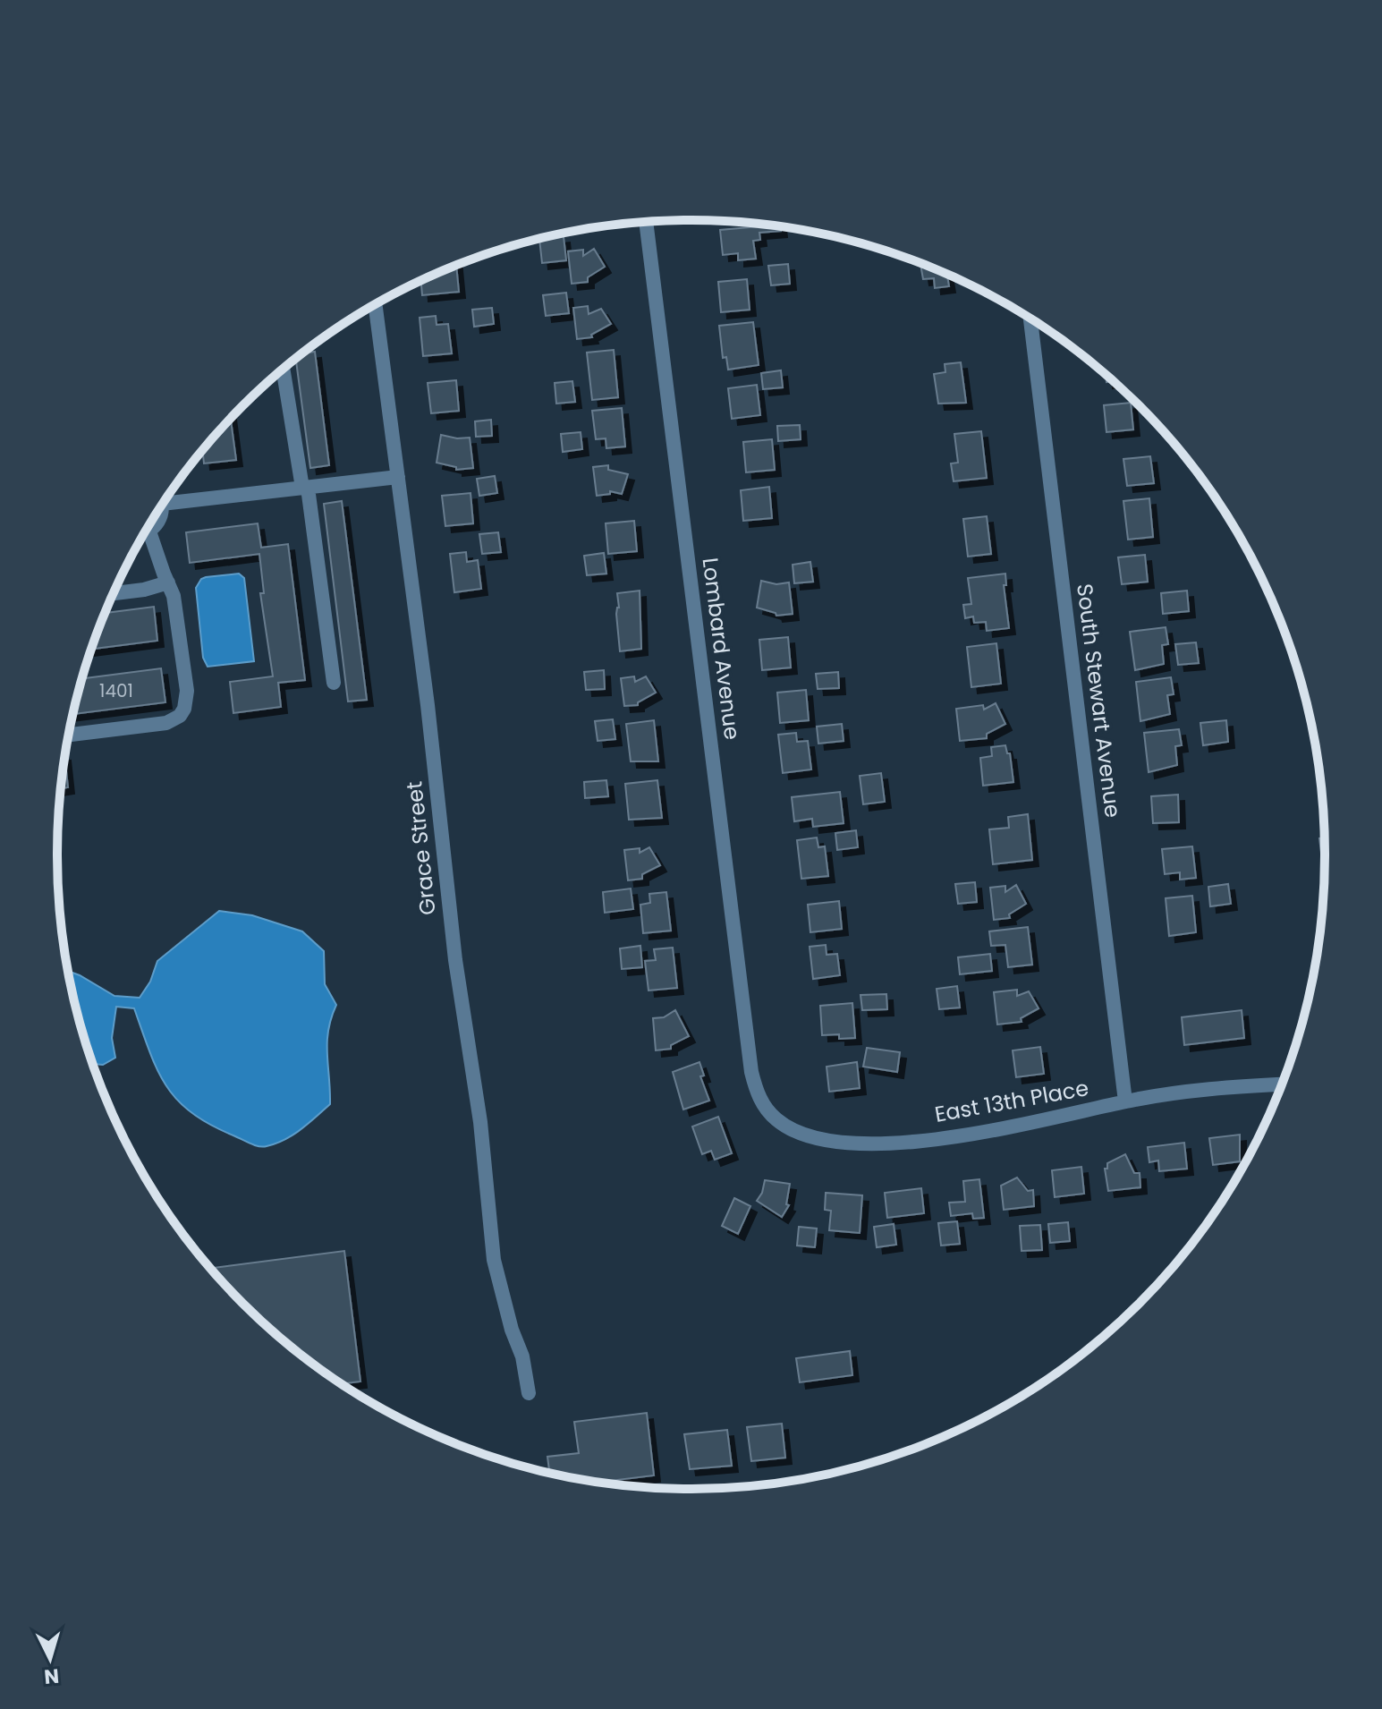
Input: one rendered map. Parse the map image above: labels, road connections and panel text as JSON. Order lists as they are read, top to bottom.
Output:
{
  "streets": {
    "street": [
      "Lombard Avenue",
      "South Stewart Avenue",
      "Grace Street",
      "East 13th Place"
    ]
  },
  "crossings": [
    ["Lombard Avenue", "East 13th Place"],
    ["South Stewart Avenue", "East 13th Place"]
  ],
  "house_numbers": ["1401"],
  "north": "bottom"
}
